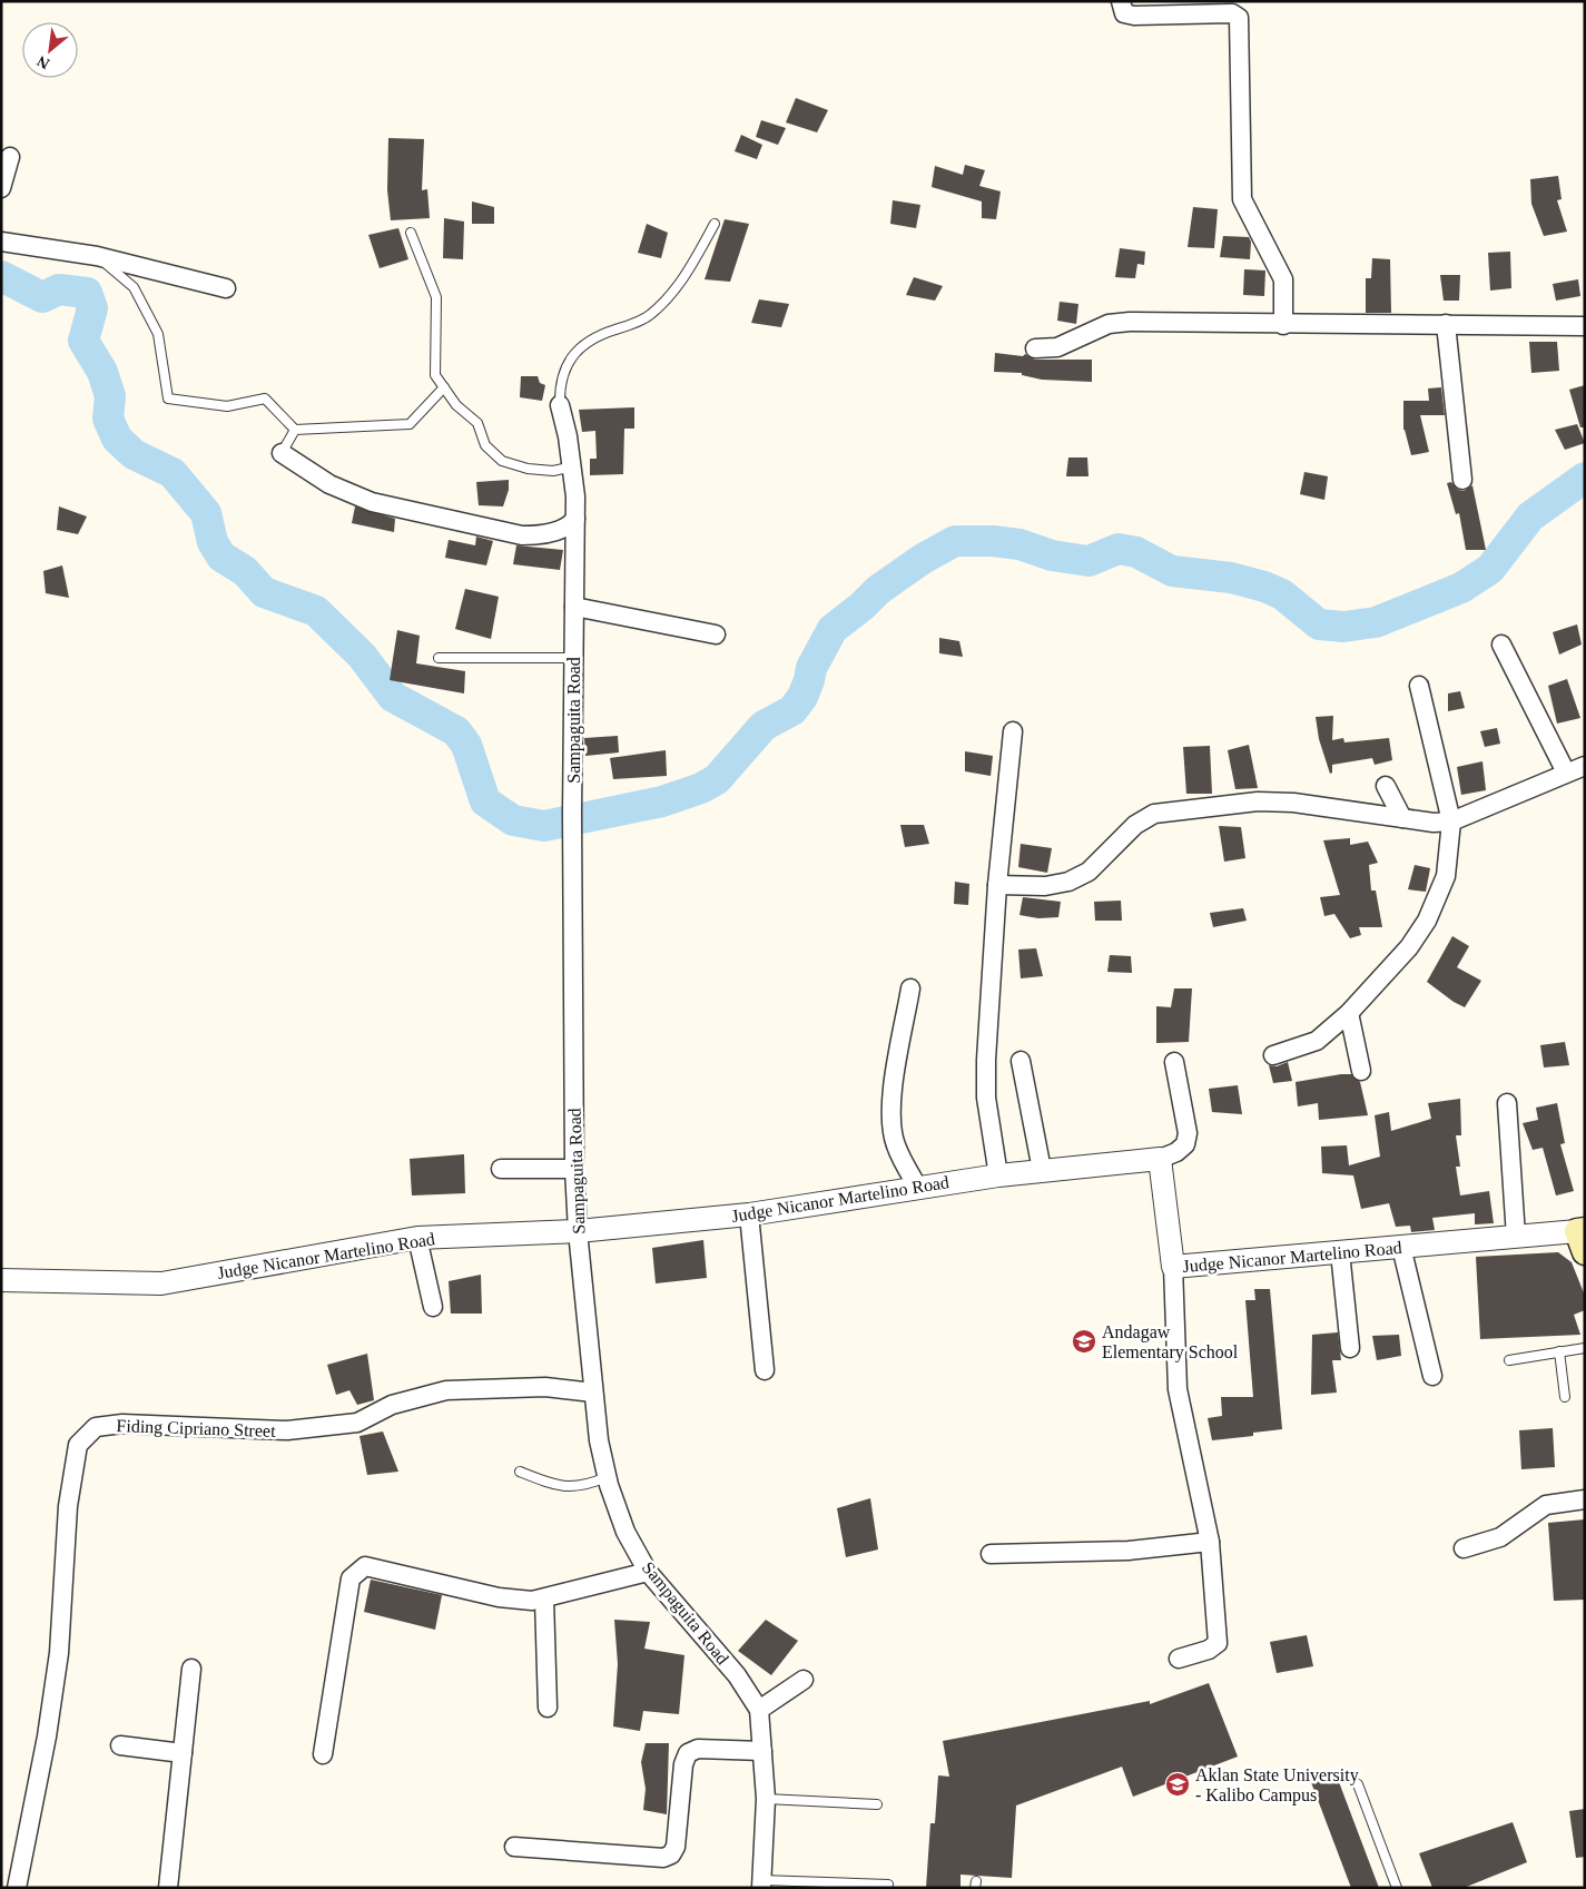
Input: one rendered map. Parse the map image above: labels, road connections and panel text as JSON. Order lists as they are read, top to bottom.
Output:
{
  "streets": {
    "street": ["Sampaguita Road", "Judge Nicanor Martelino Road", "Fiding Cipriano Street"]
  },
  "crossings": [
    ["Sampaguita Road", "Judge Nicanor Martelino Road"],
    ["Sampaguita Road", "Fiding Cipriano Street"]
  ],
  "places": {
    "school or university": ["Andagaw Elementary School", "Aklan State University - Kalibo Campus"]
  },
  "north": "bottom left"
}
